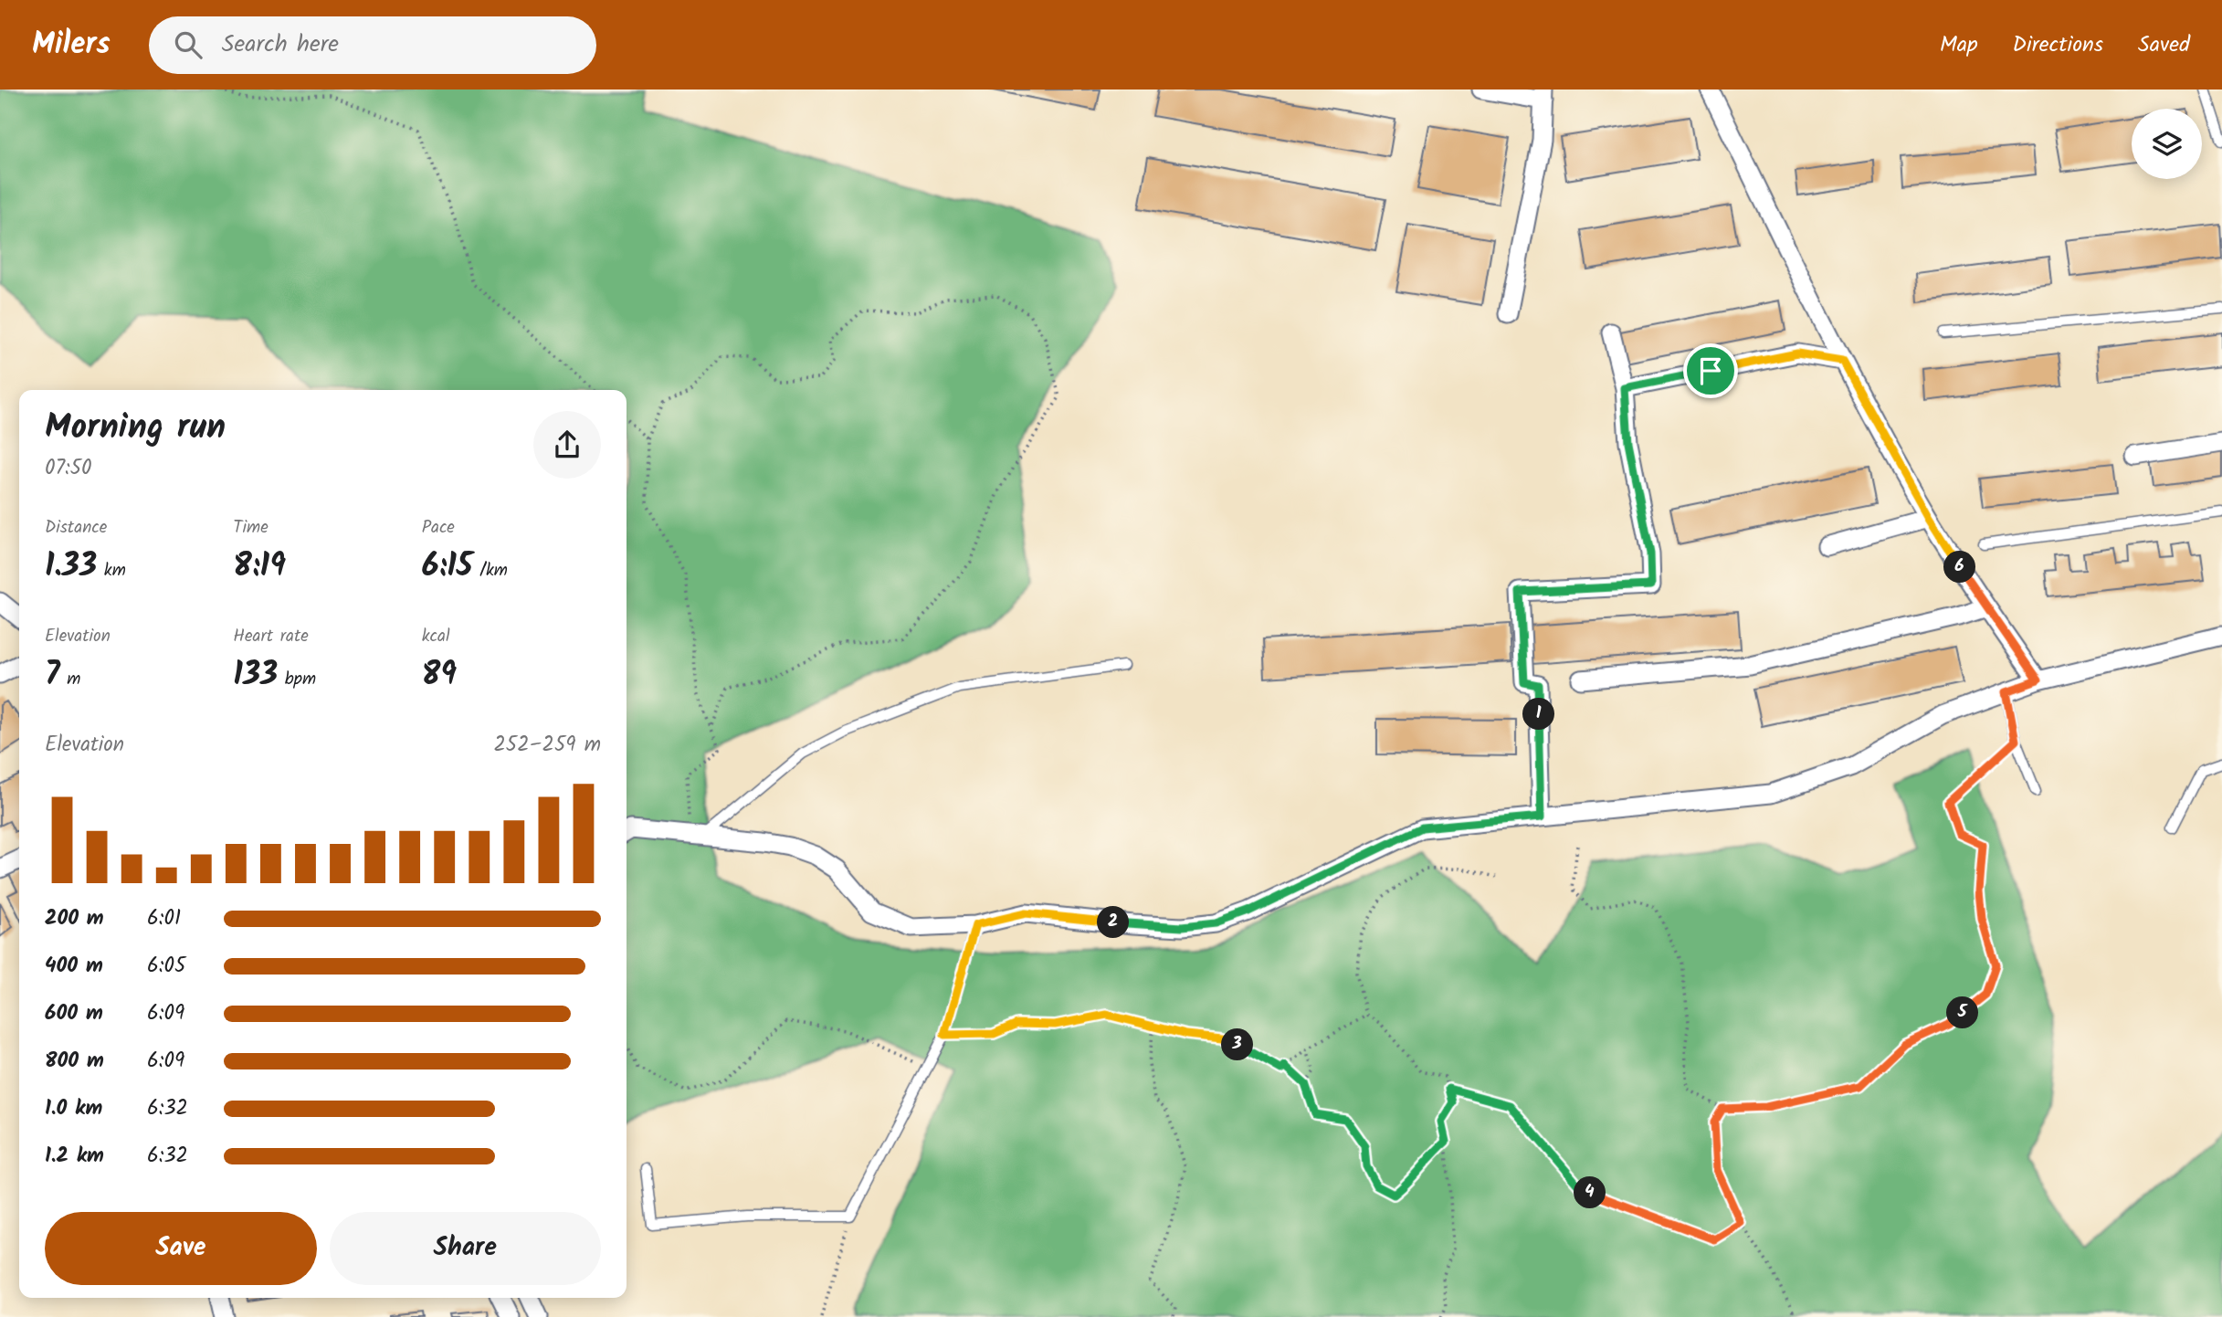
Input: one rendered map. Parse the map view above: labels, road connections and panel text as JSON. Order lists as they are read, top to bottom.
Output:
{
  "page": {
    "header": "Milers",
    "search": "Search here",
    "nav": ["Map", "Directions", "Saved"],
    "heading": ["Morning run", "07:50"],
    "stats": [
      ["Distance", "1.33 km"],
      ["Time", "8:19"],
      ["Pace", "6:15 /km"],
      ["Elevation", "7 m"],
      ["Heart rate", "133 bpm"],
      ["kcal", "89"]
    ],
    "pins": [
      "6",
      "1",
      "2",
      "5",
      "3",
      "4"
    ],
    "chart": ["Elevation", "252–259 m"],
    "list": [
      {
        "name": "200 m",
        "note": "6:01"
      },
      {
        "name": "400 m",
        "note": "6:05"
      },
      {
        "name": "600 m",
        "note": "6:09"
      },
      {
        "name": "800 m",
        "note": "6:09"
      },
      {
        "name": "1.0 km",
        "note": "6:32"
      },
      {
        "name": "1.2 km",
        "note": "6:32"
      }
    ],
    "buttons": ["Save", "Share"]
  }
}
